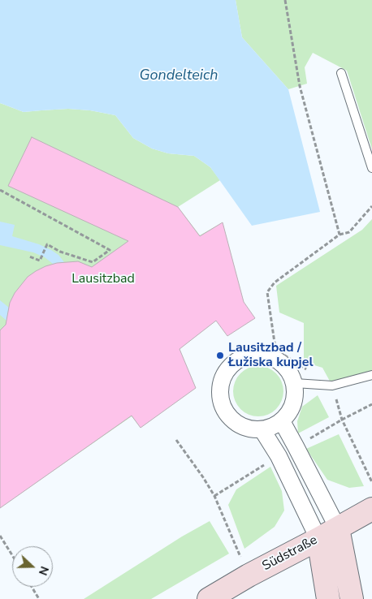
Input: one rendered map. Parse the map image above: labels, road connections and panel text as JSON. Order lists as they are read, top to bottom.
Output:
{
  "streets": {
    "main road": ["Südstraße"]
  },
  "water": ["Gondelteich"],
  "parks": ["Lausitzbad"],
  "places": ["Lausitzbad / Łužiska kupjel"],
  "north": "right"
}
